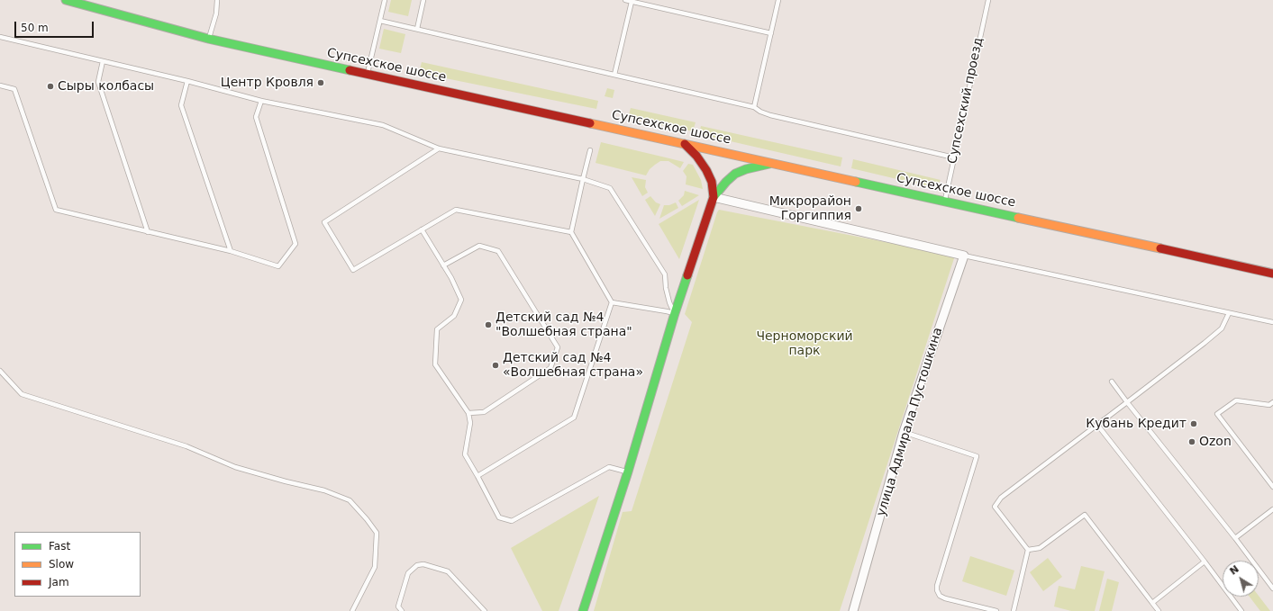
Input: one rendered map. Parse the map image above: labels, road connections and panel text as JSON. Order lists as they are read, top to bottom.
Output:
{
  "streets": {
    "main road": ["Супсехское шоссе"],
    "street": ["улица Адмирала Пустошкина"],
    "lane": ["Супсехский проезд"]
  },
  "crossings": [
    ["Супсехское шоссе", "Супсехский проезд"]
  ],
  "parks": ["Черноморский парк"],
  "places": [
    "Центр Кровля",
    "Сыры колбасы",
    "Микрорайон Горгиппия",
    "Детский сад №4 \"Волшебная страна\"",
    "Детский сад №4 «Волшебная страна»",
    "Кубань Кредит",
    "Ozon"
  ],
  "legend": ["Fast", "Slow", "Jam"],
  "scale_bar": "50 m",
  "north": "top left"
}
